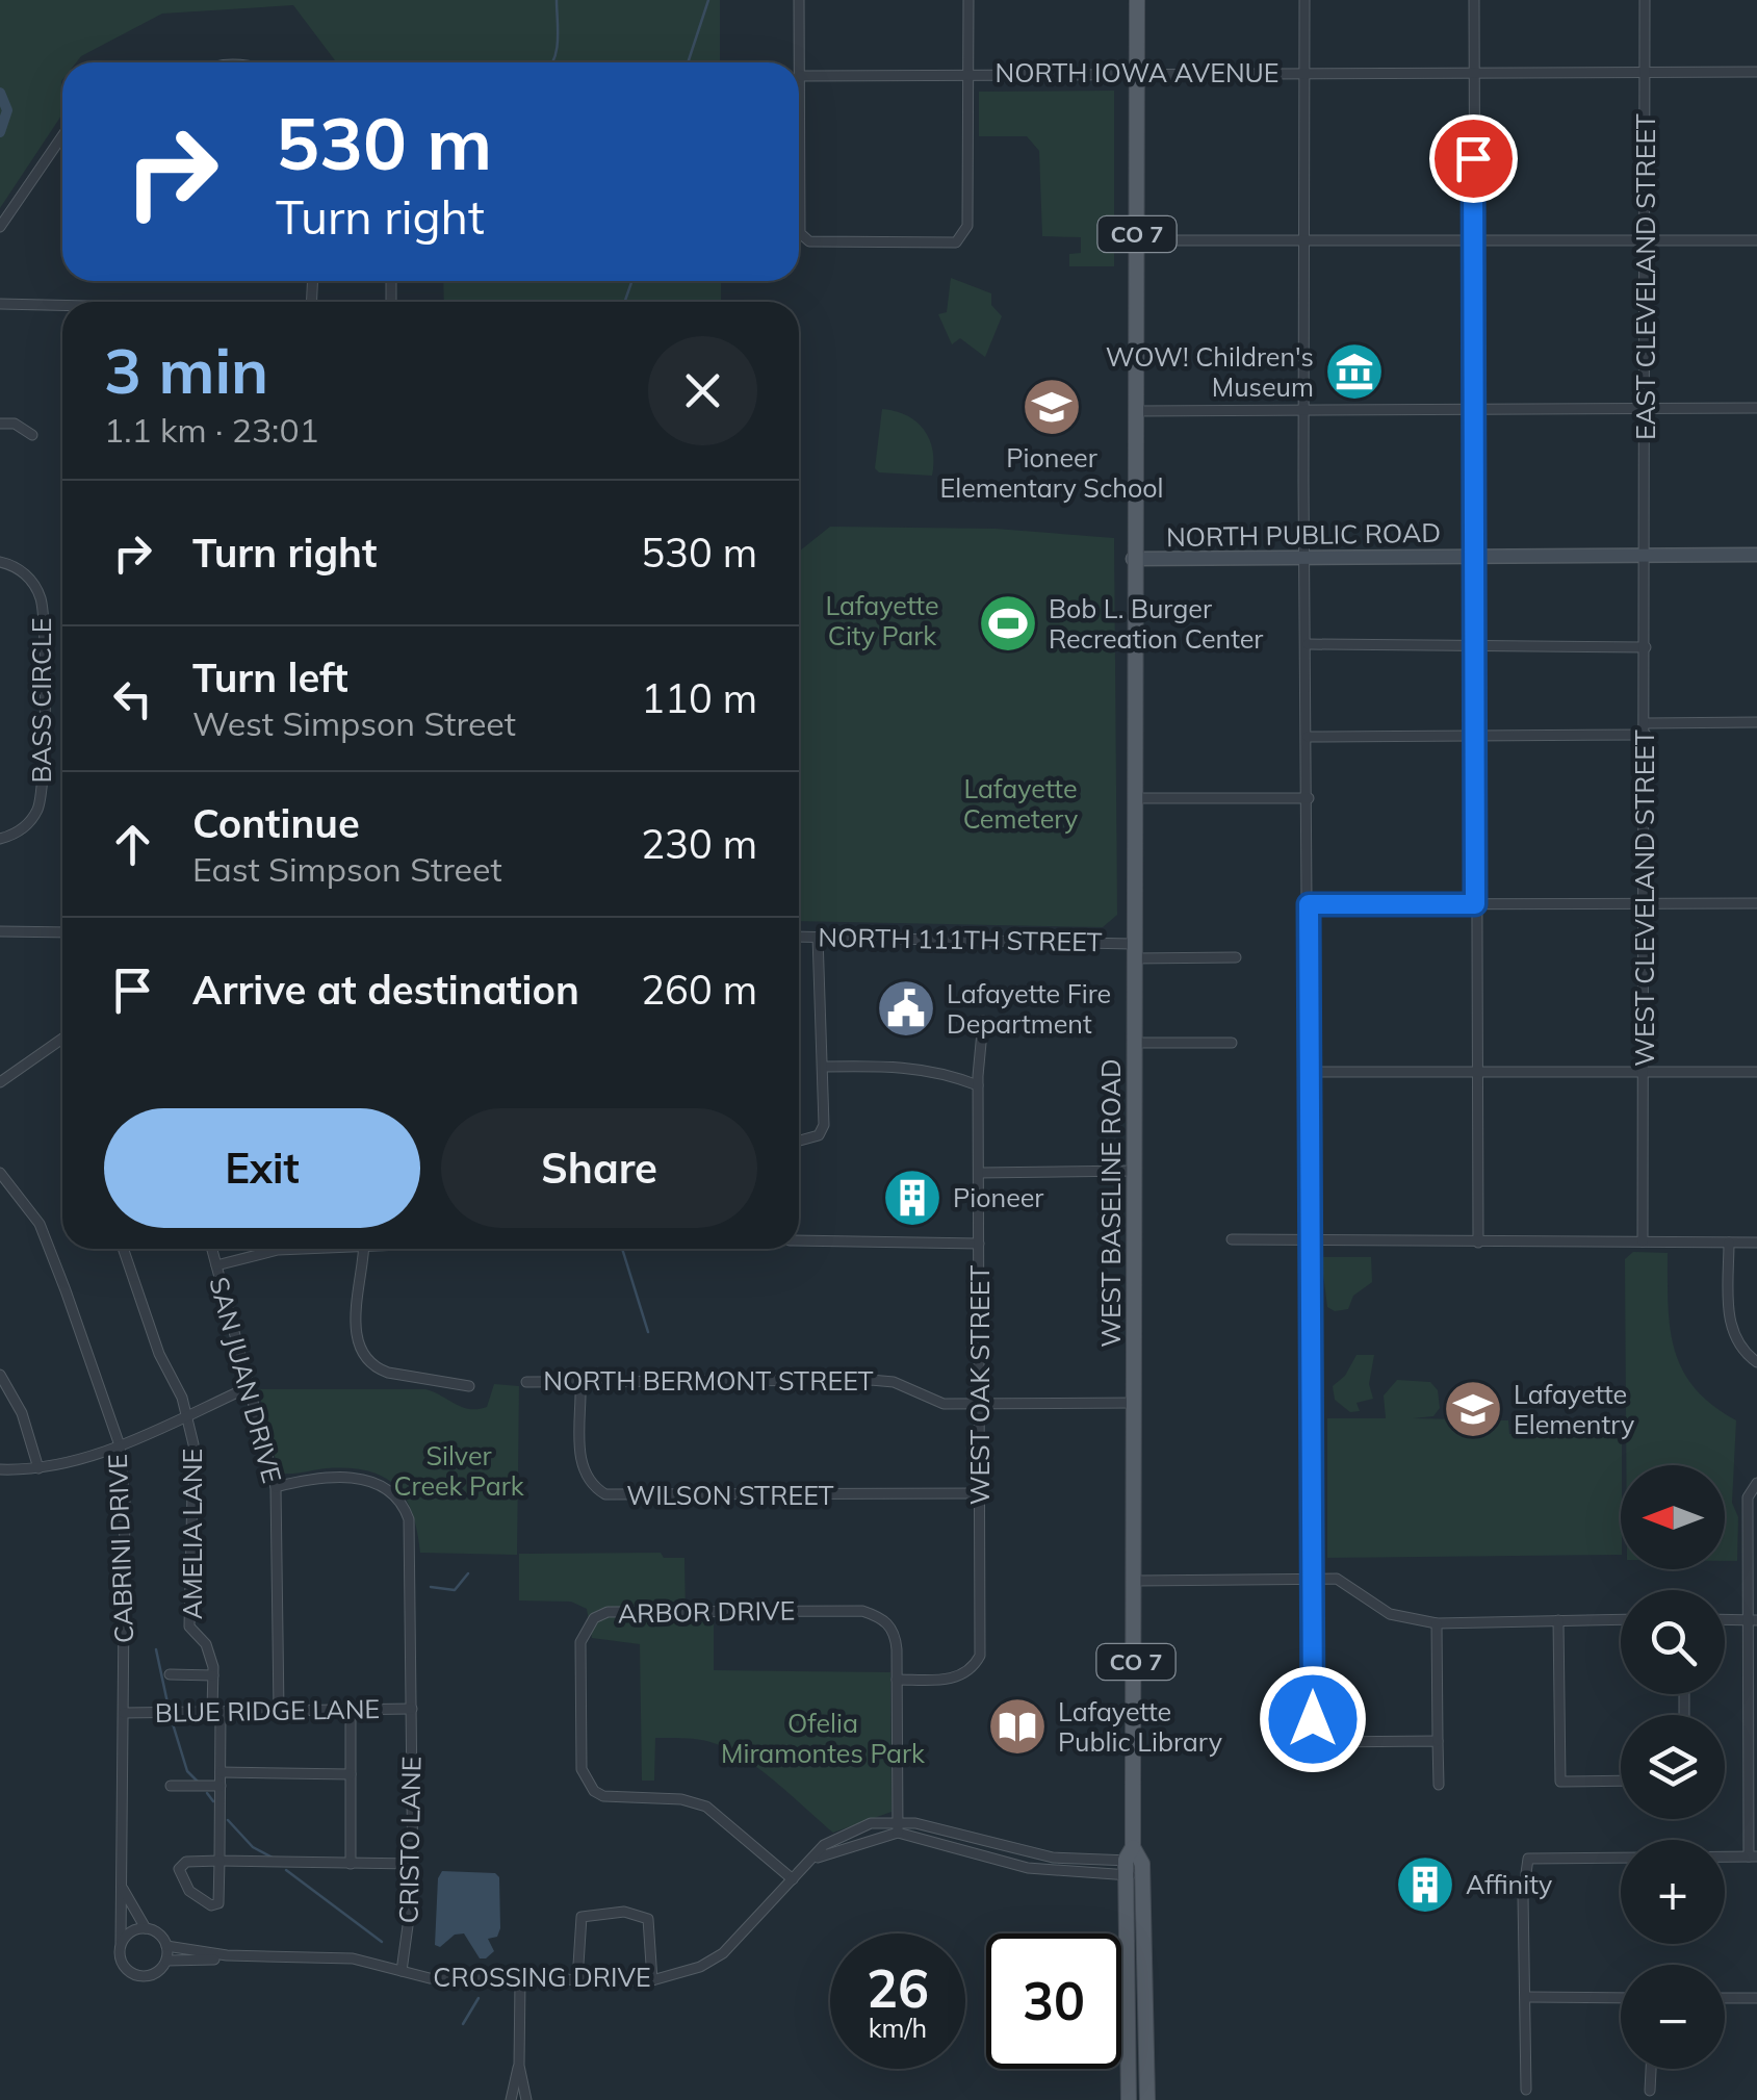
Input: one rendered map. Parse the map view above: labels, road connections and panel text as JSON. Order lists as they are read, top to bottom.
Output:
{
  "streets": {
    "main road": ["CO 7", "WEST BASELINE ROAD"],
    "street": [
      "NORTH IOWA AVENUE",
      "EAST CLEVELAND STREET",
      "NORTH PUBLIC ROAD",
      "BASS CIRCLE",
      "WEST CLEVELAND STREET",
      "NORTH 111TH STREET",
      "SAN JUAN DRIVE",
      "NORTH BERMONT STREET",
      "WEST OAK STREET",
      "WILSON STREET",
      "AMELIA LANE",
      "CABRINI DRIVE",
      "ARBOR DRIVE",
      "BLUE RIDGE LANE",
      "CRISTO LANE",
      "CROSSING DRIVE"
    ]
  },
  "crossings": [
    ["NORTH IOWA AVENUE", "CO 7"],
    ["NORTH IOWA AVENUE", "EAST CLEVELAND STREET"],
    ["CO 7", "NORTH PUBLIC ROAD"],
    ["CO 7", "WEST BASELINE ROAD"],
    ["EAST CLEVELAND STREET", "NORTH PUBLIC ROAD"],
    ["EAST CLEVELAND STREET", "WEST CLEVELAND STREET"],
    ["NORTH PUBLIC ROAD", "WEST CLEVELAND STREET"],
    ["NORTH PUBLIC ROAD", "WEST BASELINE ROAD"],
    ["NORTH 111TH STREET", "WEST BASELINE ROAD"],
    ["WEST BASELINE ROAD", "NORTH BERMONT STREET"],
    ["SAN JUAN DRIVE", "BLUE RIDGE LANE"],
    ["NORTH BERMONT STREET", "WEST OAK STREET"],
    ["NORTH BERMONT STREET", "WILSON STREET"],
    ["WEST OAK STREET", "WILSON STREET"],
    ["WEST OAK STREET", "ARBOR DRIVE"],
    ["AMELIA LANE", "BLUE RIDGE LANE"],
    ["CABRINI DRIVE", "BLUE RIDGE LANE"],
    ["CABRINI DRIVE", "CROSSING DRIVE"],
    ["ARBOR DRIVE", "CROSSING DRIVE"],
    ["BLUE RIDGE LANE", "CRISTO LANE"],
    ["CRISTO LANE", "CROSSING DRIVE"]
  ],
  "parks": [
    "Lafayette City Park",
    "Lafayette Cemetery",
    "Silver Creek Park",
    "Ofelia Miramontes Park"
  ],
  "places": {
    "museum": ["WOW! Children's Museum"],
    "school or university": ["Pioneer Elementary School", "Lafayette Elementry"],
    "sports": ["Bob L. Burger Recreation Center"],
    "public building": ["Lafayette Fire Department"],
    "building": ["Pioneer", "Affinity"],
    "library": ["Lafayette Public Library"]
  },
  "north": "left",
  "page": {
    "turn": ["530 m", "Turn right"],
    "heading": ["3 min", "1.1 km · 23:01"],
    "list": [
      {
        "name": "Turn right",
        "value": "530 m"
      },
      {
        "name": "Turn left",
        "note": "West Simpson Street",
        "value": "110 m"
      },
      {
        "name": "Continue",
        "note": "East Simpson Street",
        "value": "230 m"
      },
      {
        "name": "Arrive at destination",
        "value": "260 m"
      }
    ],
    "buttons": ["Exit", "Share"],
    "map_buttons": ["+", "−"],
    "speed": "26 km/h",
    "limit": "30"
  }
}
